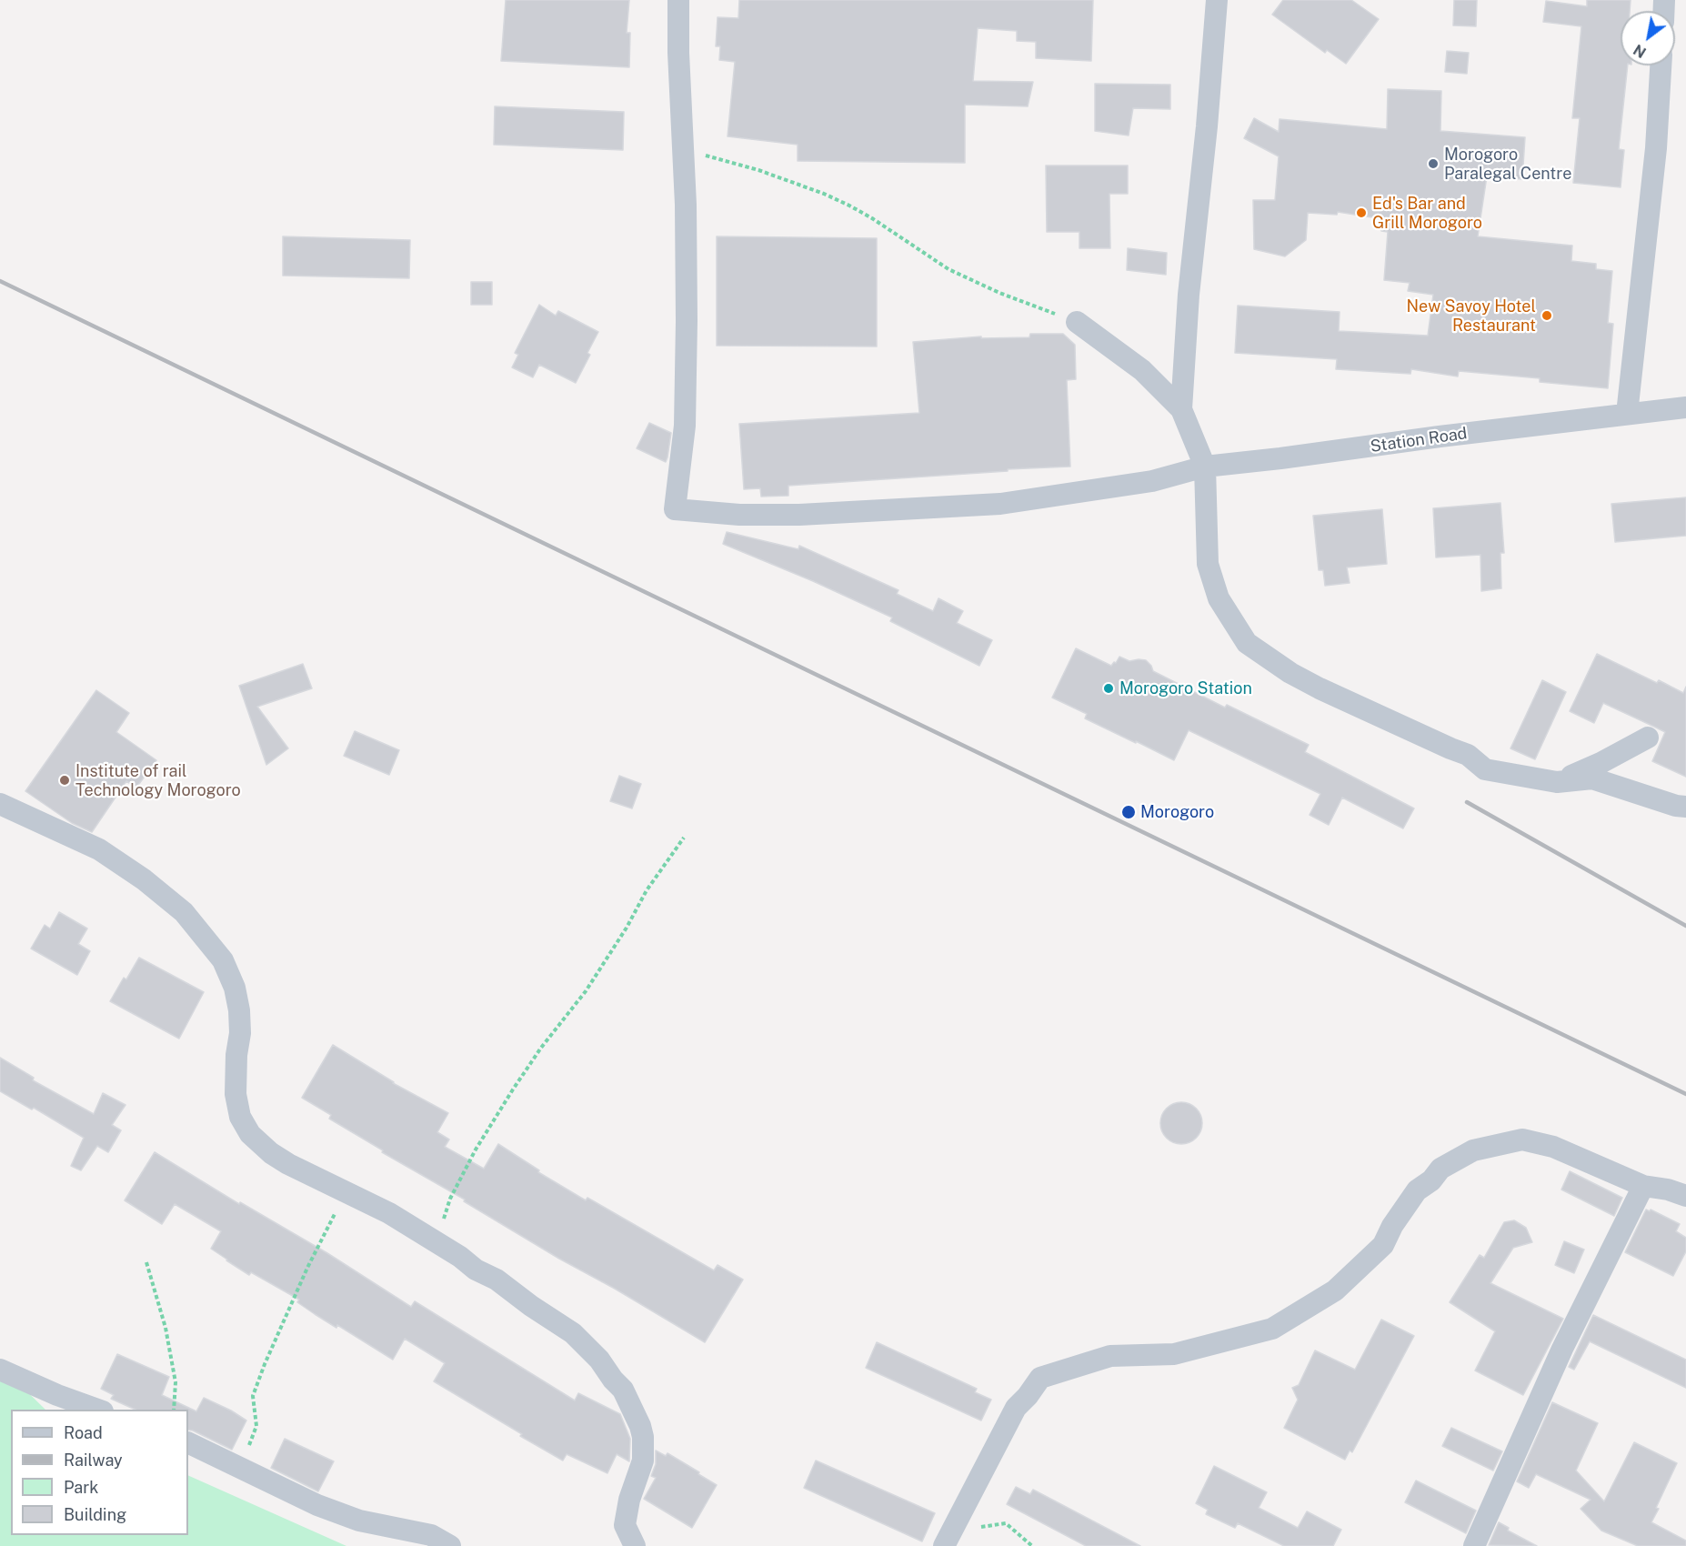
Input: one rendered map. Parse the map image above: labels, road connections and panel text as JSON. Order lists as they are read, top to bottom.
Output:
{
  "streets": {
    "street": ["Station Road"]
  },
  "places": [
    "Morogoro Paralegal Centre",
    "Ed's Bar and Grill Morogoro",
    "New Savoy Hotel Restaurant",
    "Morogoro Station",
    "Institute of rail Technology Morogoro",
    "Morogoro"
  ],
  "legend": [
    "Road",
    "Railway",
    "Park",
    "Building"
  ],
  "north": "bottom left"
}
